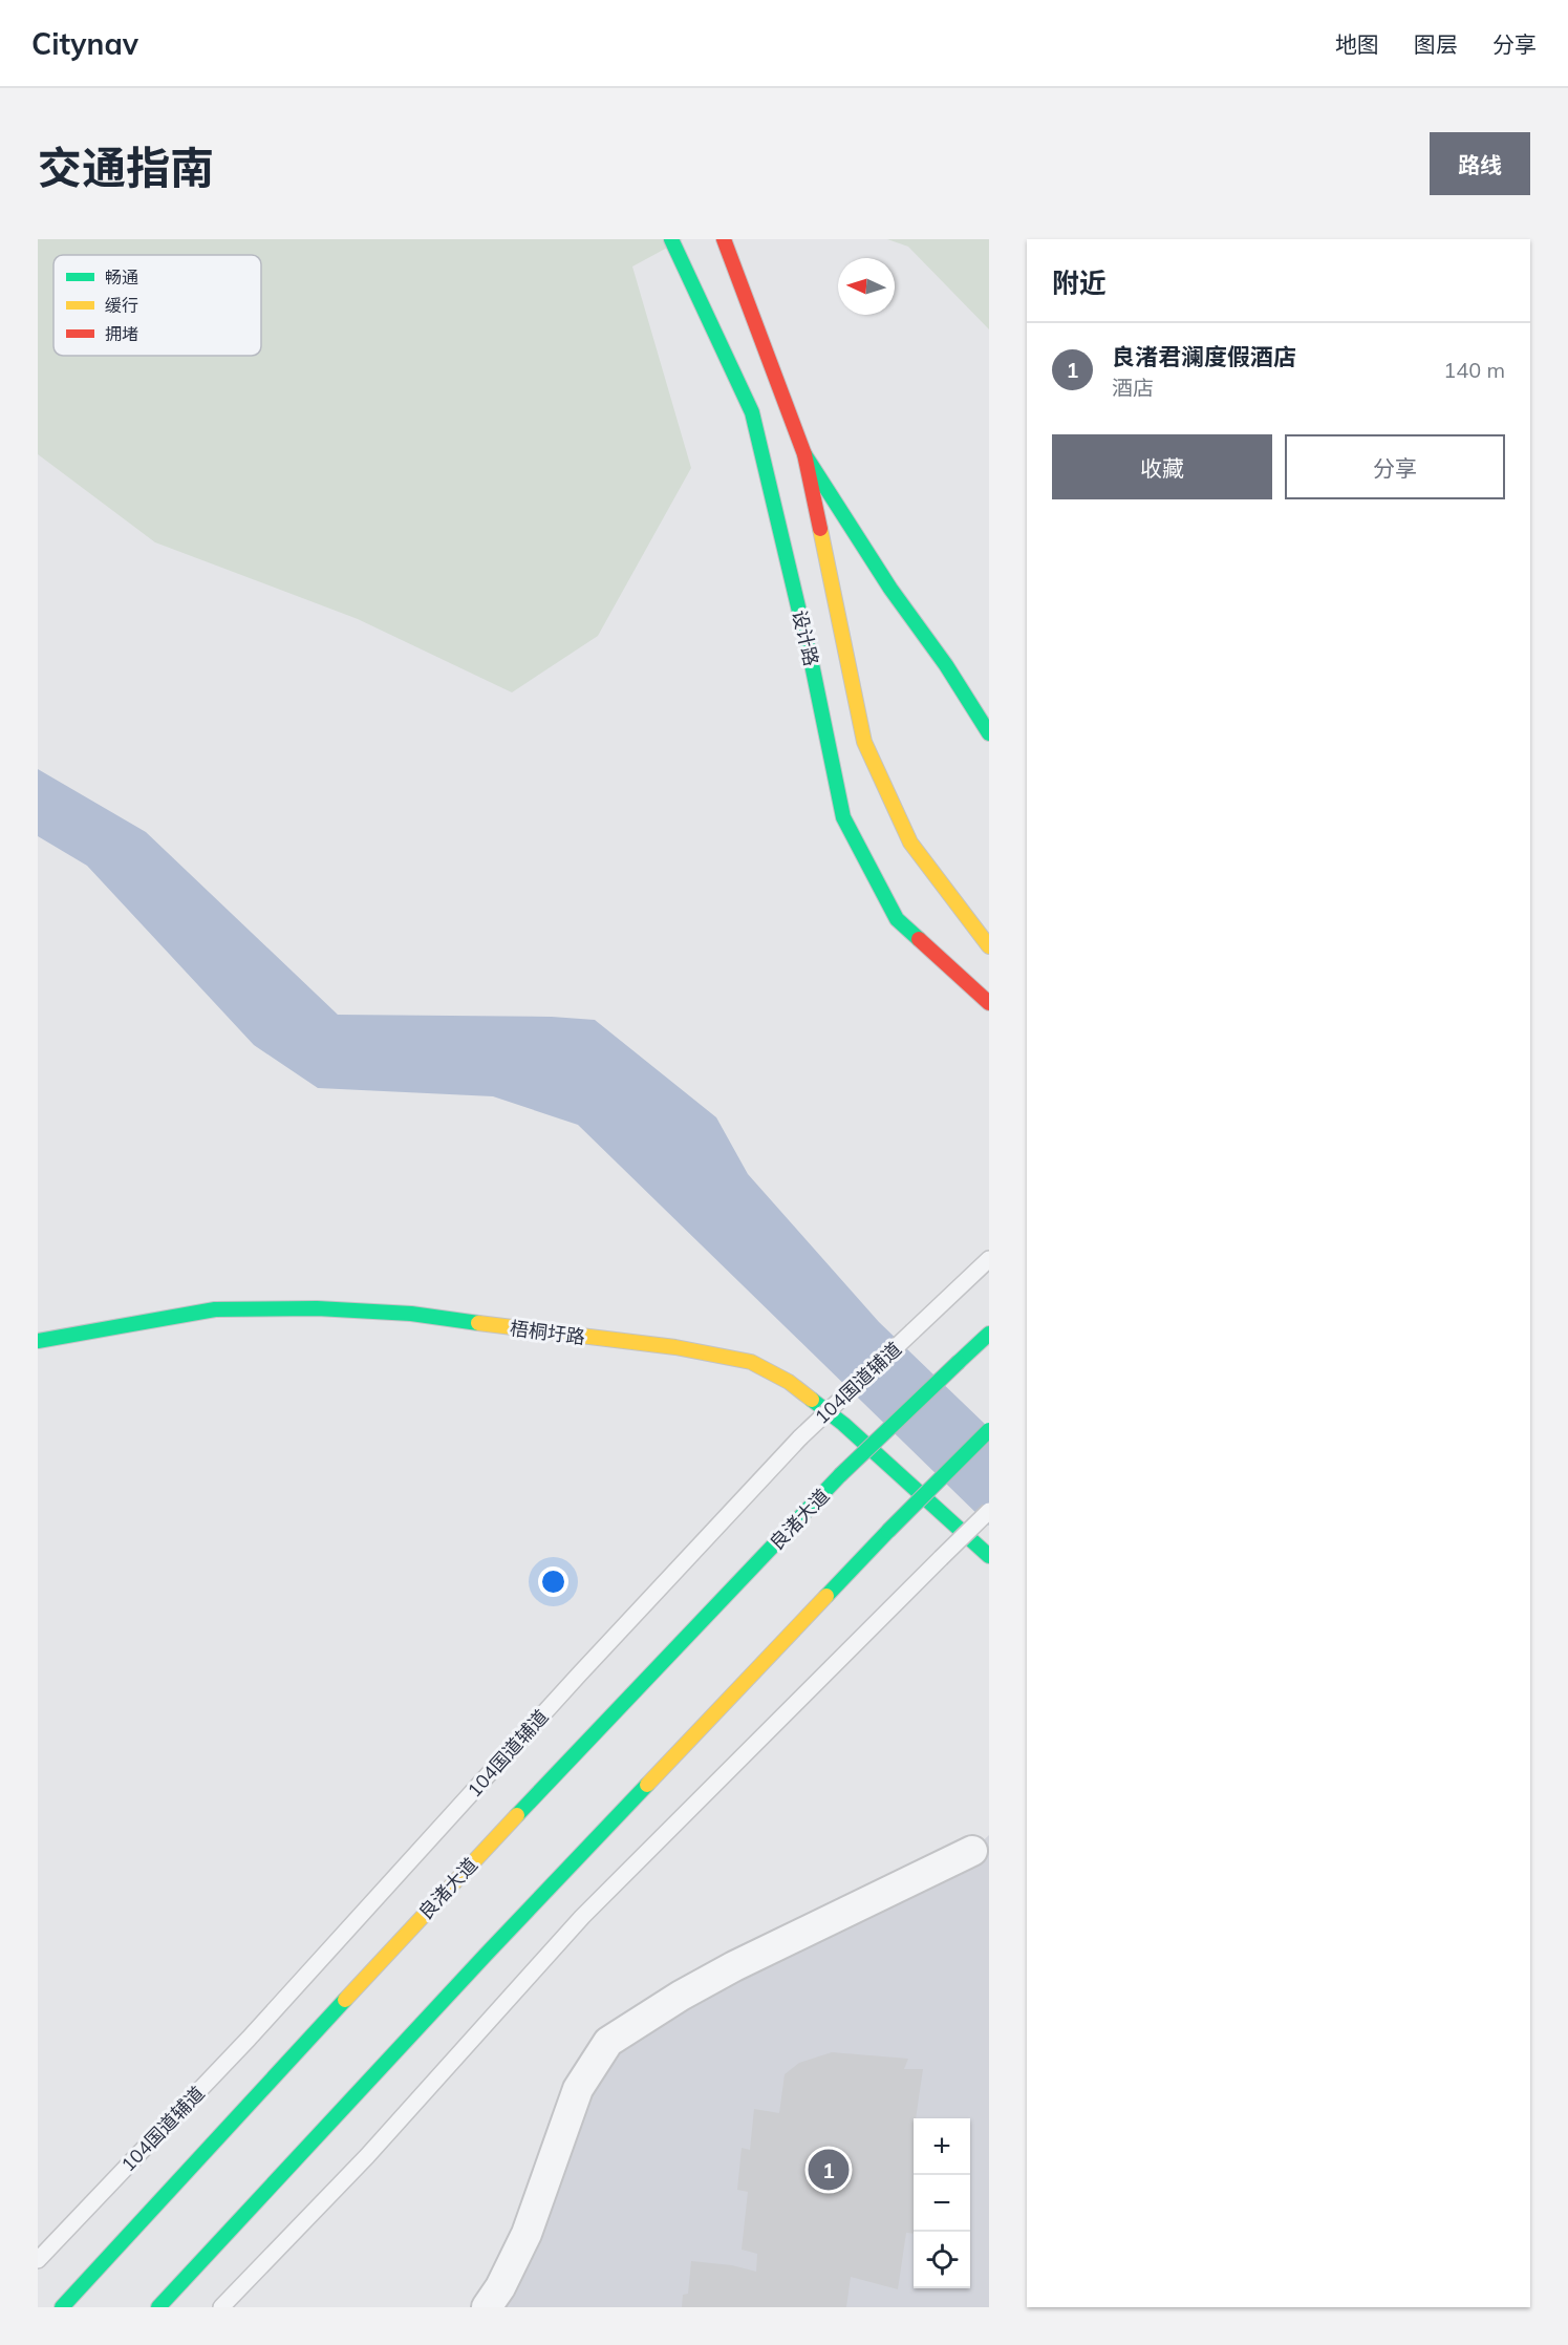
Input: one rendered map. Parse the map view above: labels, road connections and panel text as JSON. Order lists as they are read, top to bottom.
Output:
{
  "streets": {
    "main road": ["设计路", "梧桐圩路", "良渚大道"],
    "lane": ["104国道辅道"]
  },
  "legend": ["畅通", "缓行", "拥堵"],
  "north": "left",
  "page": {
    "header": "Citynav",
    "nav": ["地图", "图层", "分享"],
    "title": "交通指南",
    "buttons": [
      "路线",
      ["收藏", "分享"]
    ],
    "heading": "附近",
    "list": [
      {
        "mark": "1",
        "name": "良渚君澜度假酒店",
        "note": "酒店",
        "value": "140 m"
      }
    ],
    "map_buttons": ["+", "−"],
    "pins": "1"
  }
}
